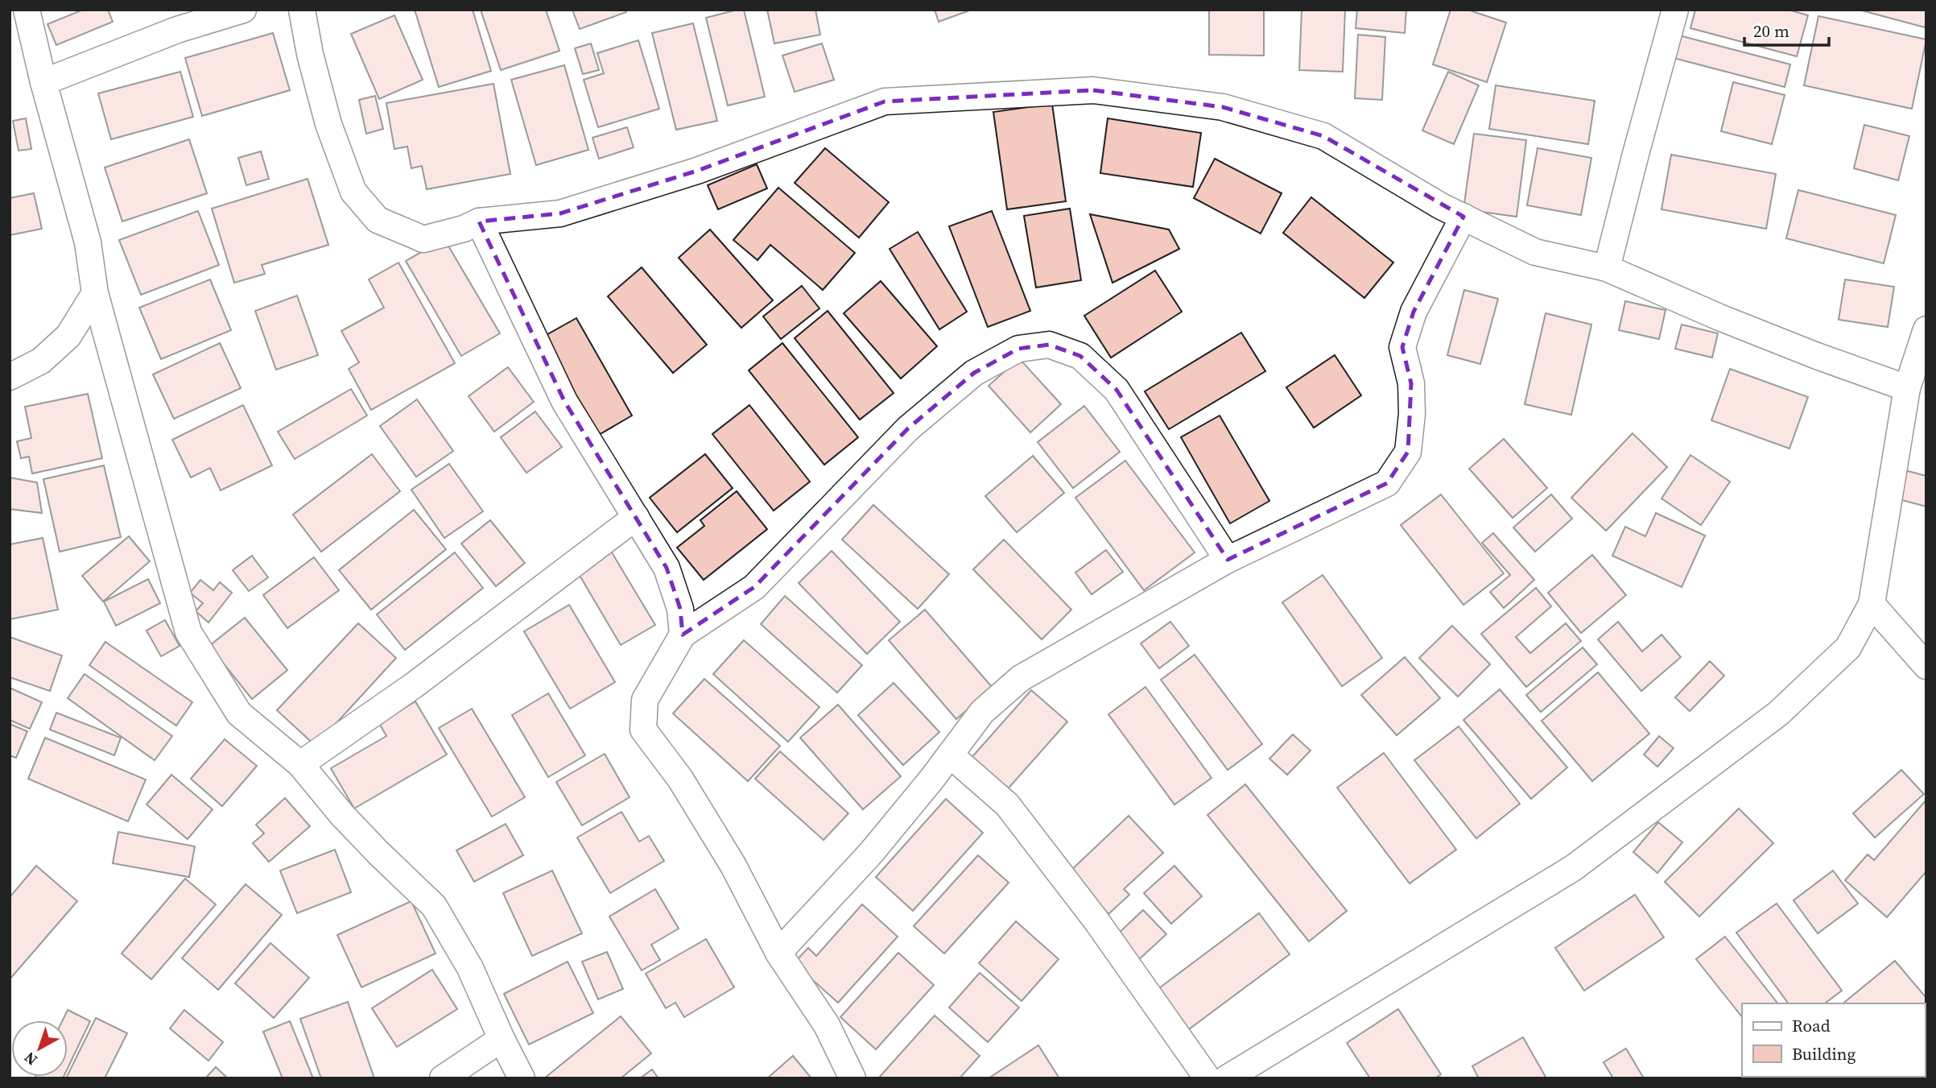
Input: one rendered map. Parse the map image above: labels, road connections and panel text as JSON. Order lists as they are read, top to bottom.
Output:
{
  "legend": ["Road", "Building"],
  "scale_bar": "20 m",
  "north": "bottom left"
}
